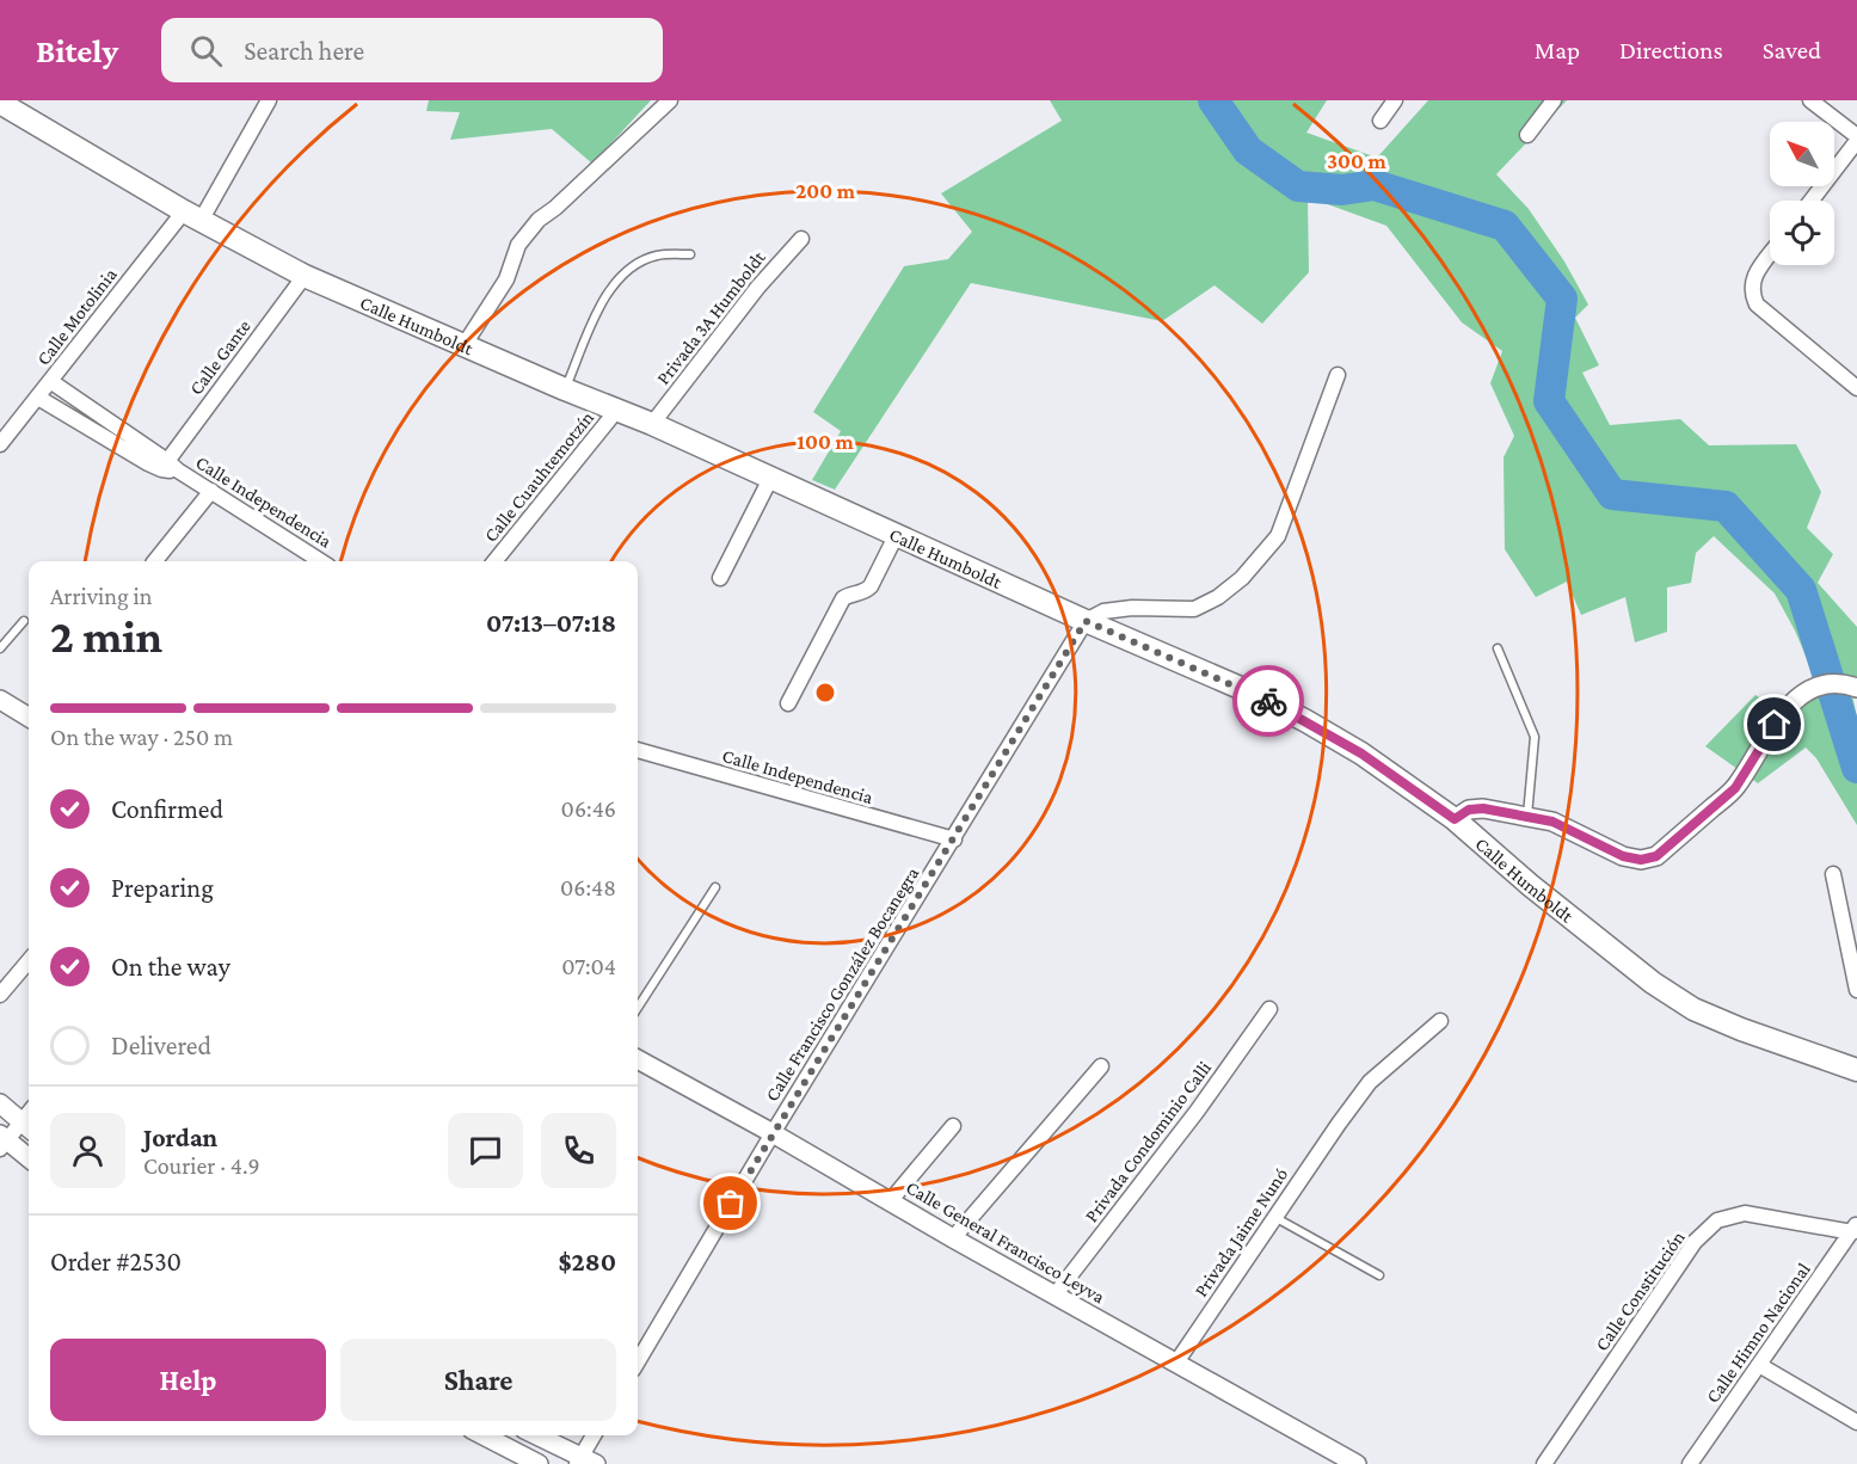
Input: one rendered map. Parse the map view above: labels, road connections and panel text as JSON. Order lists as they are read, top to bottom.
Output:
{
  "streets": {
    "main road": ["Calle Humboldt"],
    "street": [
      "Calle Motolinia",
      "Privada 3A Humboldt",
      "Calle Gante",
      "Calle Cuauhtemotzín",
      "Calle Independencia",
      "Calle Francisco González Bocanegra",
      "Privada Condominio Calli",
      "Privada Jaime Nunó",
      "Calle General Francisco Leyva",
      "Calle Constitución",
      "Calle Himno Nacional"
    ]
  },
  "crossings": [
    ["Calle Motolinia", "Calle Humboldt"],
    ["Calle Motolinia", "Calle Independencia"],
    ["Privada 3A Humboldt", "Calle Humboldt"],
    ["Calle Humboldt", "Calle Gante"],
    ["Calle Humboldt", "Calle Cuauhtemotzín"],
    ["Calle Humboldt", "Calle Francisco González Bocanegra"],
    ["Calle Gante", "Calle Independencia"],
    ["Calle Independencia", "Calle Francisco González Bocanegra"],
    ["Calle Francisco González Bocanegra", "Calle General Francisco Leyva"],
    ["Privada Condominio Calli", "Calle General Francisco Leyva"],
    ["Privada Jaime Nunó", "Calle General Francisco Leyva"],
    ["Calle Constitución", "Calle Himno Nacional"]
  ],
  "north": "top left",
  "page": {
    "header": "Bitely",
    "search": "Search here",
    "nav": ["Map", "Directions", "Saved"],
    "heading": ["2 min", "Arriving in", "07:13–07:18"],
    "panel": [
      "Jordan",
      "Courier · 4.9",
      "Order #2530",
      "$280"
    ],
    "bar": "On the way · 250 m",
    "list": [
      ["Confirmed", "06:46"],
      ["Preparing", "06:48"],
      ["On the way", "07:04"],
      "Delivered"
    ],
    "buttons": ["Help", "Share"]
  },
  "rings": ["300 m", "200 m", "100 m"]
}
